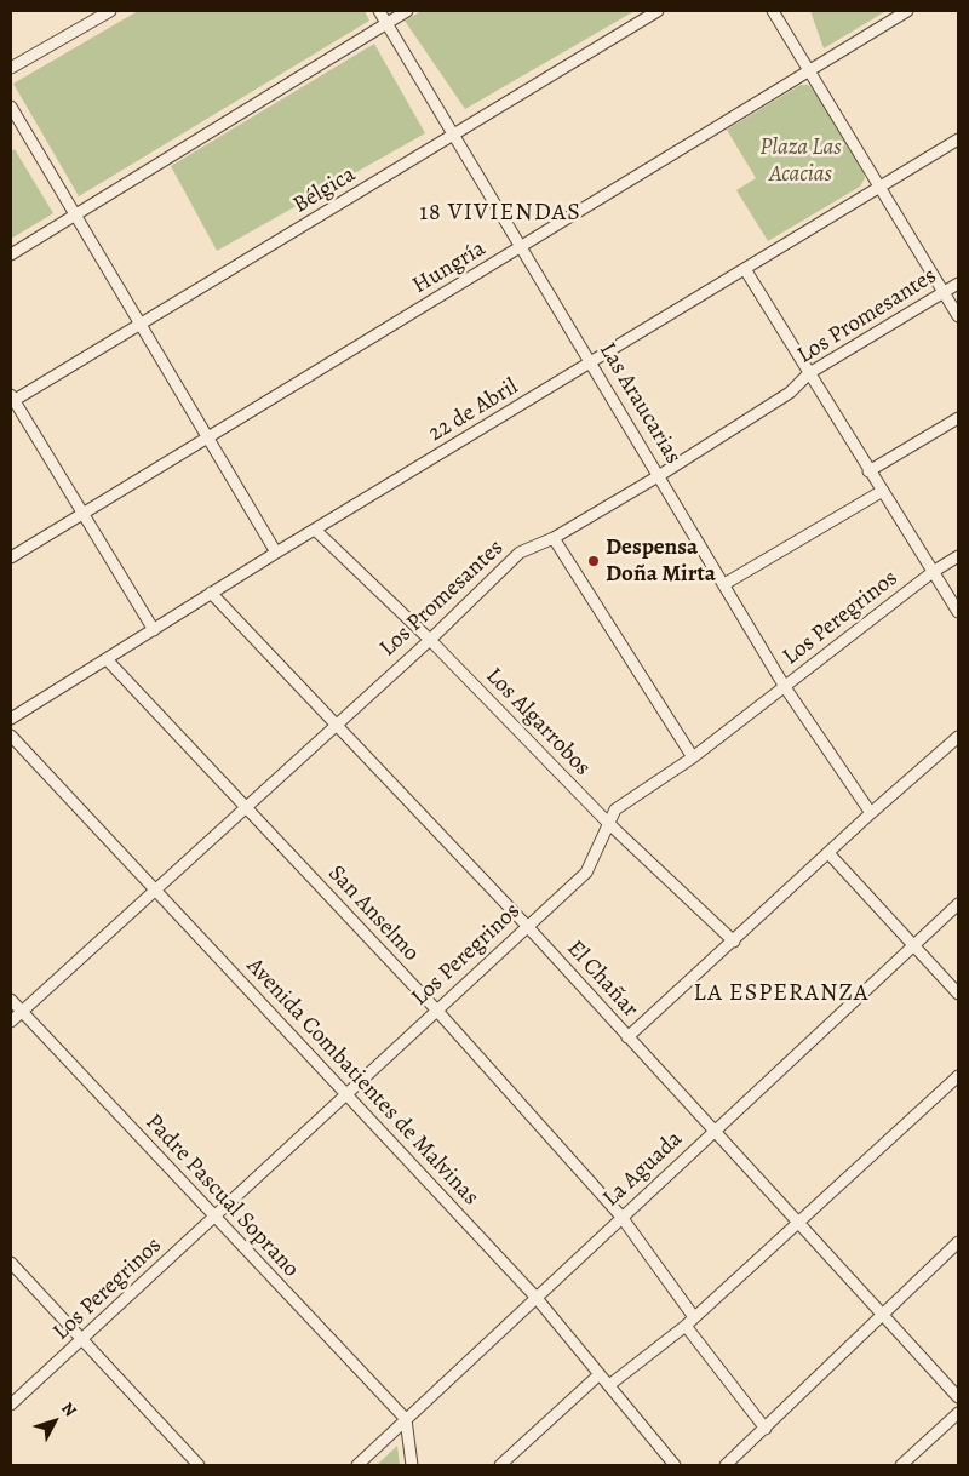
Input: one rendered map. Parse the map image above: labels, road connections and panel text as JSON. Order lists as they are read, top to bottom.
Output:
{
  "streets": {
    "street": [
      "Bélgica",
      "Hungría",
      "Los Promesantes",
      "Las Araucarias",
      "22 de Abril",
      "Los Peregrinos",
      "Los Algarrobos",
      "San Anselmo",
      "El Chañar",
      "Avenida Combatientes de Malvinas",
      "La Aguada",
      "Padre Pascual Soprano"
    ]
  },
  "crossings": [
    ["Bélgica", "Las Araucarias"],
    ["Hungría", "Las Araucarias"],
    ["Los Promesantes", "Las Araucarias"],
    ["Los Promesantes", "Los Algarrobos"],
    ["Los Promesantes", "San Anselmo"],
    ["Los Promesantes", "El Chañar"],
    ["Los Promesantes", "Avenida Combatientes de Malvinas"],
    ["Los Promesantes", "Padre Pascual Soprano"],
    ["Las Araucarias", "22 de Abril"],
    ["Las Araucarias", "Los Peregrinos"],
    ["22 de Abril", "Los Algarrobos"],
    ["22 de Abril", "San Anselmo"],
    ["22 de Abril", "El Chañar"],
    ["Los Peregrinos", "Los Algarrobos"],
    ["Los Peregrinos", "San Anselmo"],
    ["Los Peregrinos", "El Chañar"],
    ["Los Peregrinos", "Avenida Combatientes de Malvinas"],
    ["Los Peregrinos", "Padre Pascual Soprano"],
    ["San Anselmo", "La Aguada"],
    ["El Chañar", "La Aguada"],
    ["Avenida Combatientes de Malvinas", "La Aguada"],
    ["La Aguada", "Padre Pascual Soprano"]
  ],
  "districts": ["18 VIVIENDAS", "LA ESPERANZA"],
  "parks": ["Plaza Las Acacias"],
  "places": ["Despensa Doña Mirta"],
  "north": "top right"
}
